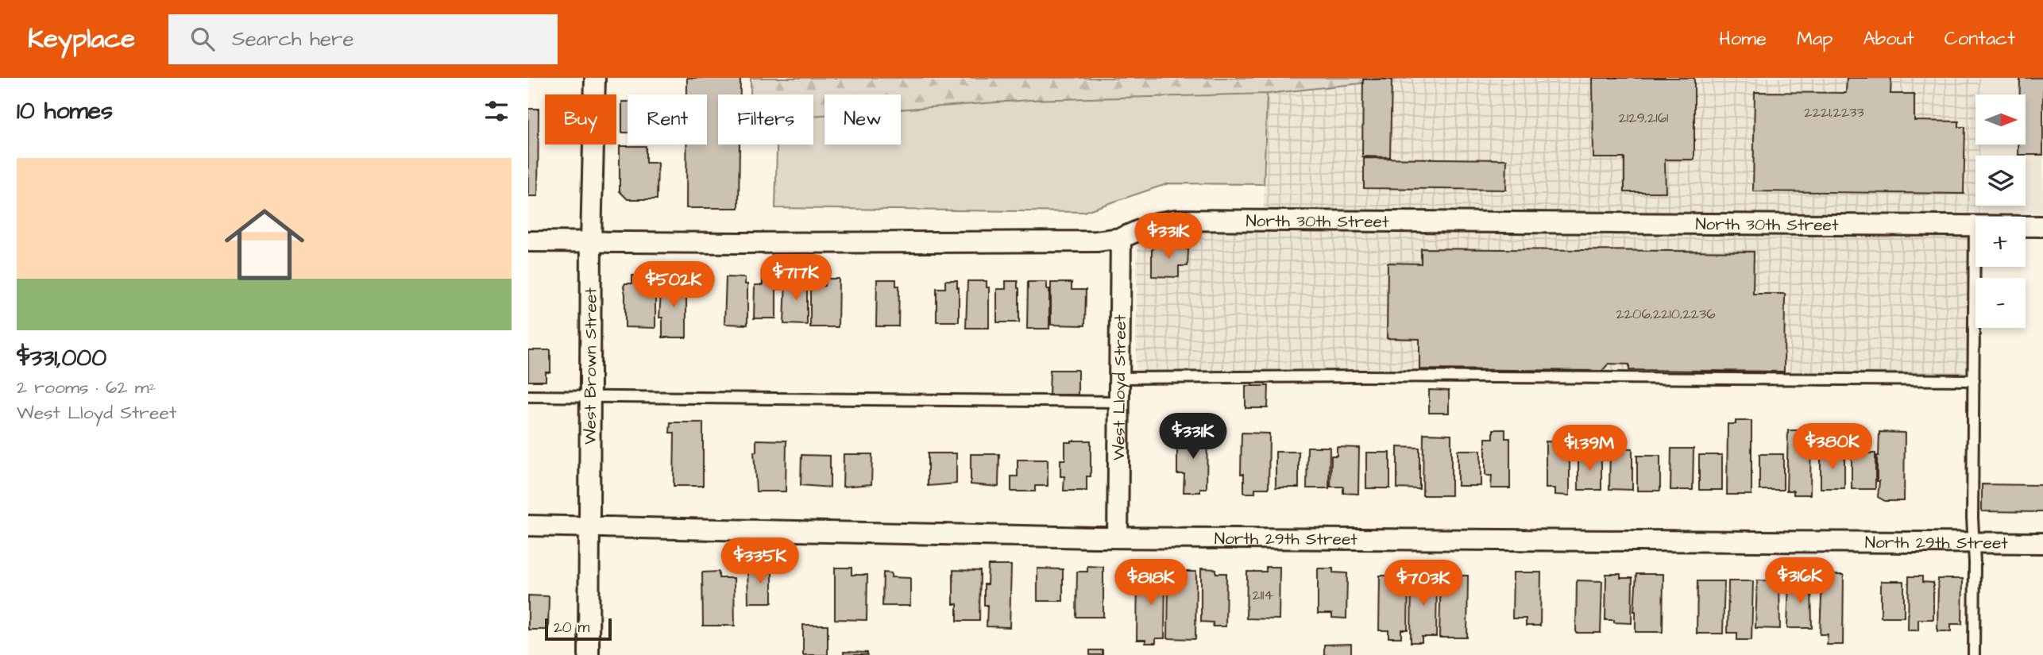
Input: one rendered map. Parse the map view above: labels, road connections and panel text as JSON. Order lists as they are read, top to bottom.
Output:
{
  "streets": {
    "street": [
      "North 30th Street",
      "West Brown Street",
      "West Lloyd Street",
      "North 29th Street"
    ]
  },
  "crossings": [
    ["North 30th Street", "West Brown Street"],
    ["North 30th Street", "West Lloyd Street"],
    ["West Brown Street", "North 29th Street"],
    ["West Lloyd Street", "North 29th Street"]
  ],
  "house_numbers": [
    "2221,2233",
    "2129,2161",
    "2206,2210,2236",
    "2114"
  ],
  "scale_bar": "20 m",
  "north": "right",
  "page": {
    "header": "Keyplace",
    "search": "Search here",
    "nav": [
      "Home",
      "Map",
      "About",
      "Contact"
    ],
    "heading": "10 homes",
    "map_buttons": ["+", "−"],
    "chip": [
      "Buy",
      "Rent",
      "Filters",
      "New"
    ],
    "list": [
      {
        "name": "$331,000",
        "note": "2 rooms · 62 m² · West Lloyd Street"
      }
    ],
    "price": [
      "$331K",
      "$717K",
      "$502K",
      "$331K",
      "$380K",
      "$1.39M",
      "$335K",
      "$316K",
      "$818K",
      "$703K"
    ],
    "scale": "20 m"
  }
}
